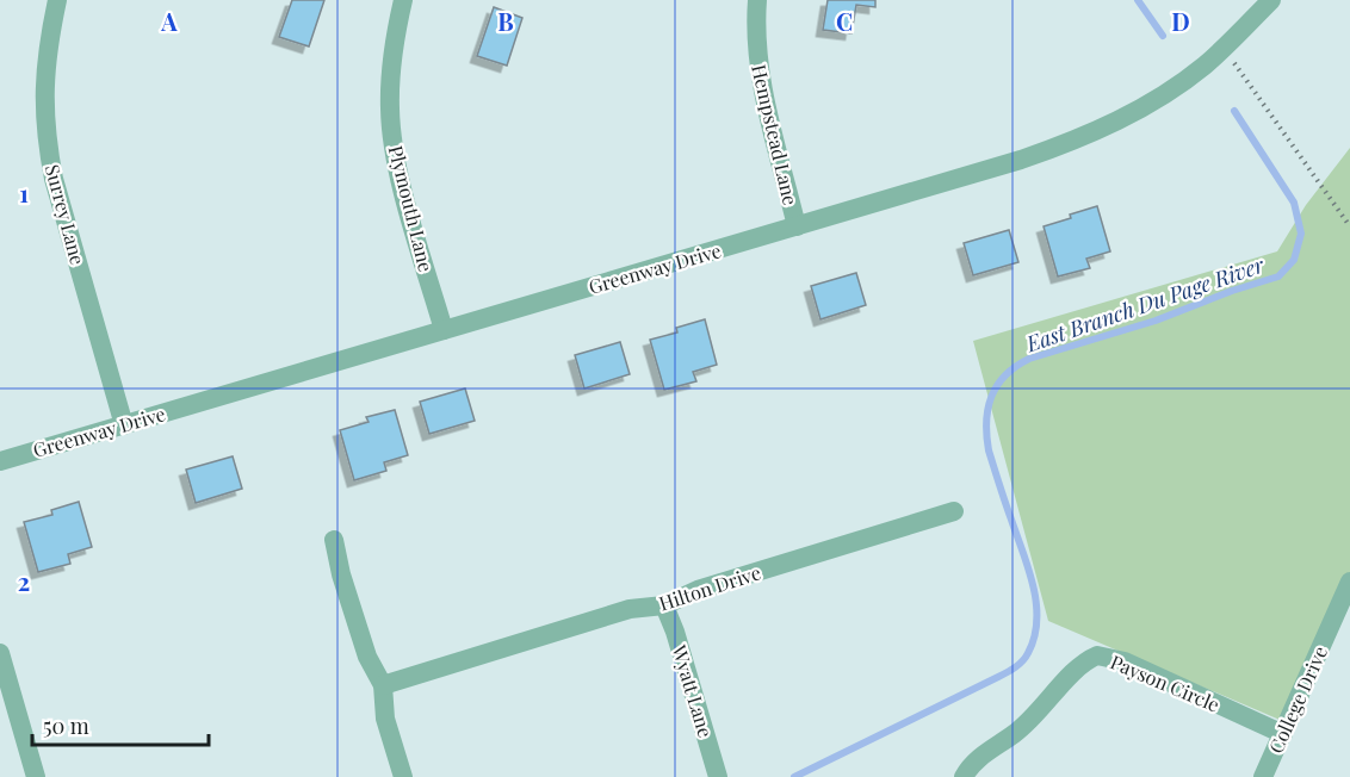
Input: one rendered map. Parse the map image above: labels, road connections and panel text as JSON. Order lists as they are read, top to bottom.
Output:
{
  "streets": {
    "street": [
      "Hempstead Lane",
      "Plymouth Lane",
      "Surrey Lane",
      "Greenway Drive",
      "Hilton Drive",
      "Payson Circle",
      "Wyatt Lane",
      "College Drive"
    ]
  },
  "crossings": [
    ["Hempstead Lane", "Greenway Drive"],
    ["Plymouth Lane", "Greenway Drive"],
    ["Surrey Lane", "Greenway Drive"],
    ["Hilton Drive", "Wyatt Lane"],
    ["Payson Circle", "College Drive"]
  ],
  "water": ["East Branch Du Page River"],
  "scale_bar": "50 m",
  "grid": {
    "columns": [
      "A",
      "B",
      "C",
      "D"
    ],
    "rows": ["1", "2"]
  }
}
